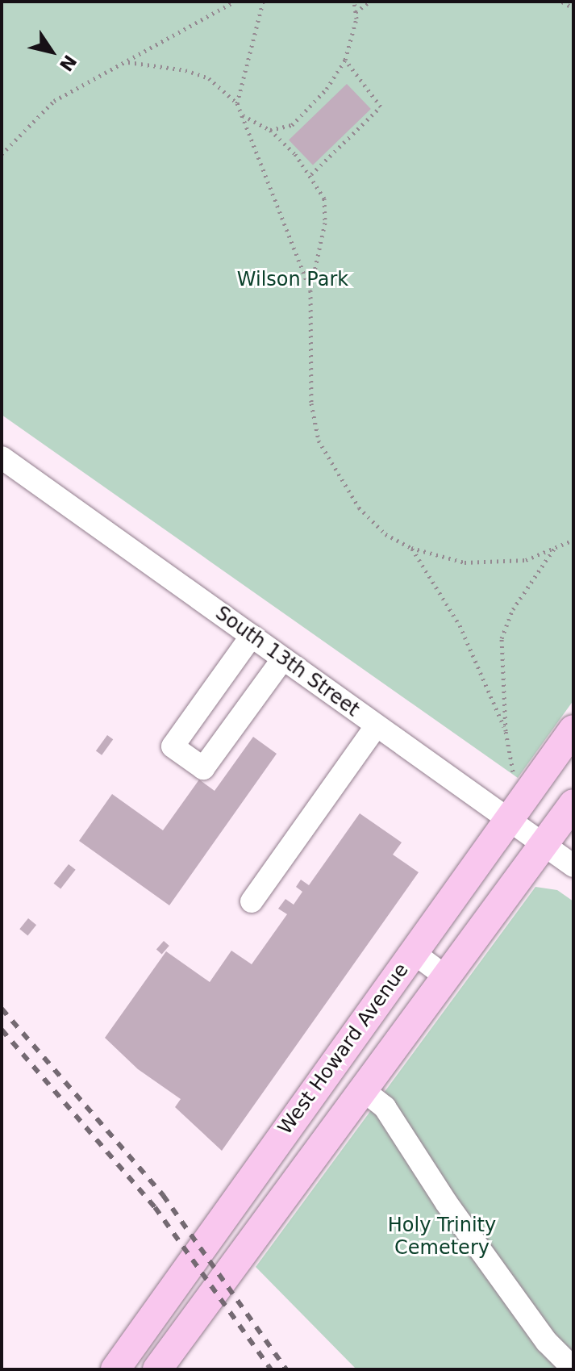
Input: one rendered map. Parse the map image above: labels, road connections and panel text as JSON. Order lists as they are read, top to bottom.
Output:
{
  "streets": {
    "main road": ["West Howard Avenue"],
    "street": ["South 13th Street"]
  },
  "crossings": [
    ["South 13th Street", "West Howard Avenue"]
  ],
  "parks": ["Wilson Park", "Holy Trinity Cemetery"],
  "north": "bottom right"
}
